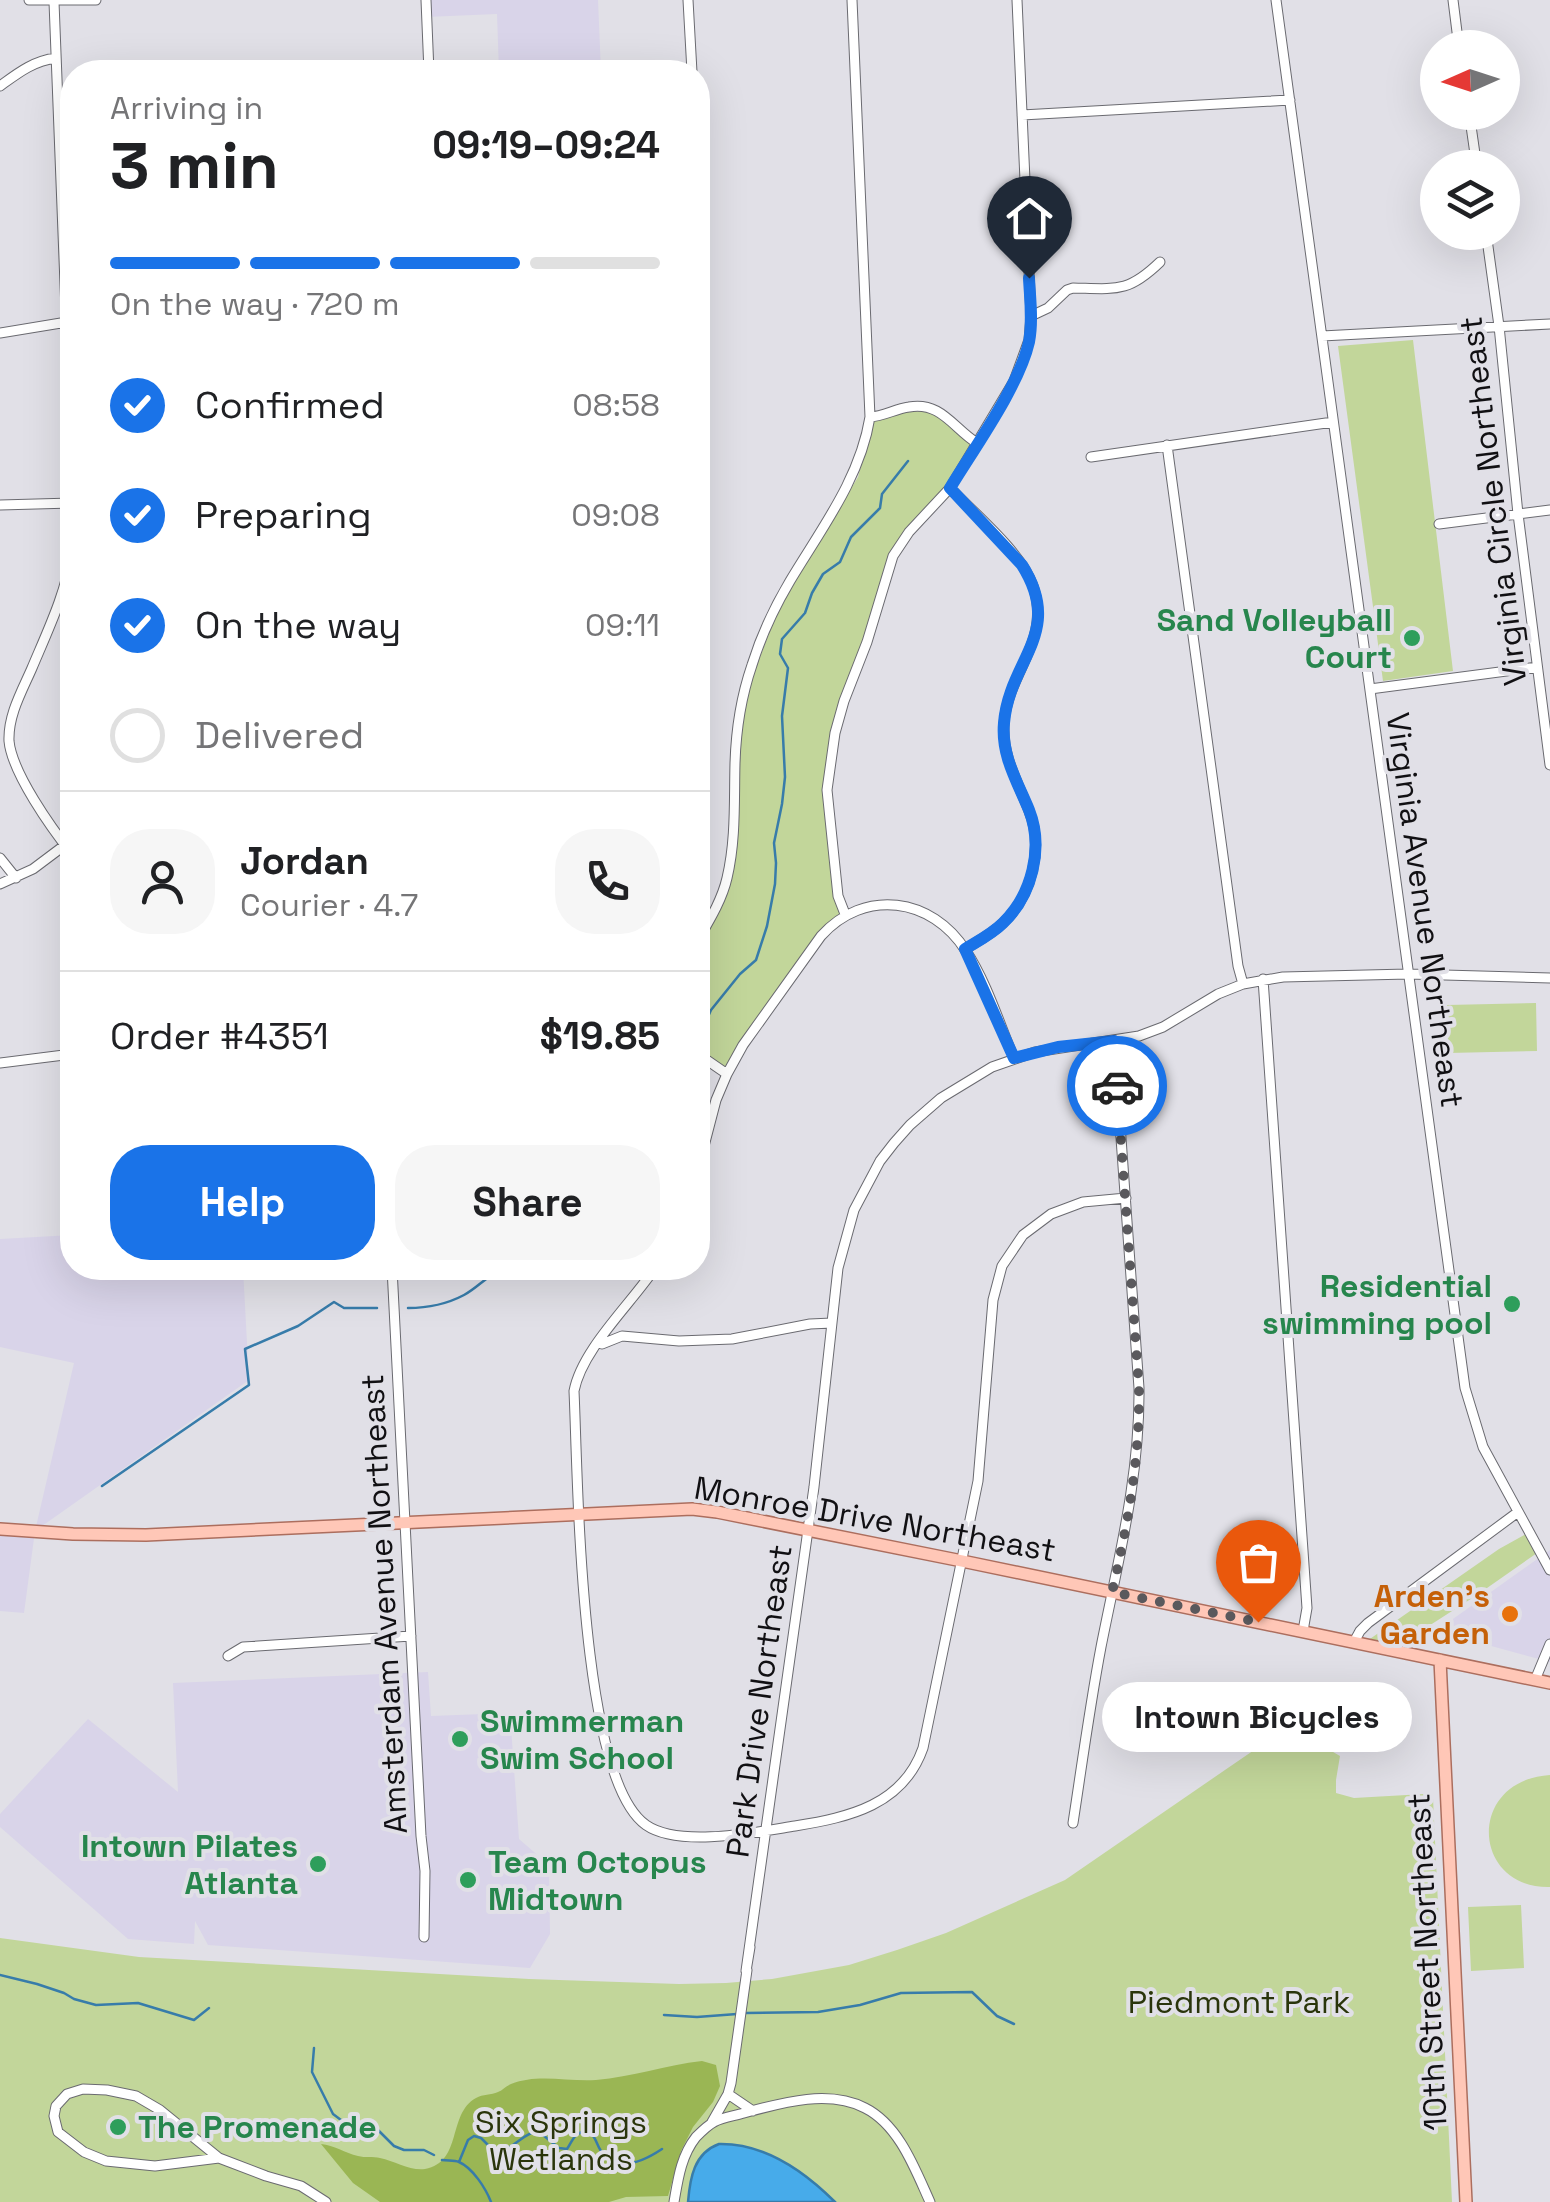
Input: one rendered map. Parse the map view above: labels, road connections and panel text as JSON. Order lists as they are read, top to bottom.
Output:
{
  "streets": {
    "main road": ["Monroe Drive Northeast", "10th Street Northeast"],
    "street": [
      "Virginia Circle Northeast",
      "Virginia Avenue Northeast",
      "Amsterdam Avenue Northeast",
      "Park Drive Northeast"
    ]
  },
  "crossings": [
    ["Virginia Avenue Northeast", "Park Drive Northeast"],
    ["Monroe Drive Northeast", "Amsterdam Avenue Northeast"],
    ["Monroe Drive Northeast", "Park Drive Northeast"],
    ["Monroe Drive Northeast", "10th Street Northeast"]
  ],
  "parks": ["Piedmont Park", "Six Springs Wetlands"],
  "places": [
    "Sand Volleyball Court",
    "Residential swimming pool",
    "Arden's Garden",
    "Intown Bicycles",
    "Swimmerman Swim School",
    "Intown Pilates Atlanta",
    "Team Octopus Midtown",
    "The Promenade"
  ],
  "north": "left",
  "page": {
    "heading": ["3 min", "Arriving in", "09:19–09:24"],
    "panel": [
      "Jordan",
      "Courier · 4.7",
      "Order #4351",
      "$19.85"
    ],
    "bar": "On the way · 720 m",
    "list": [
      ["Confirmed", "08:58"],
      ["Preparing", "09:08"],
      ["On the way", "09:11"],
      "Delivered"
    ],
    "buttons": ["Help", "Share"],
    "bubble": "Intown Bicycles"
  }
}
